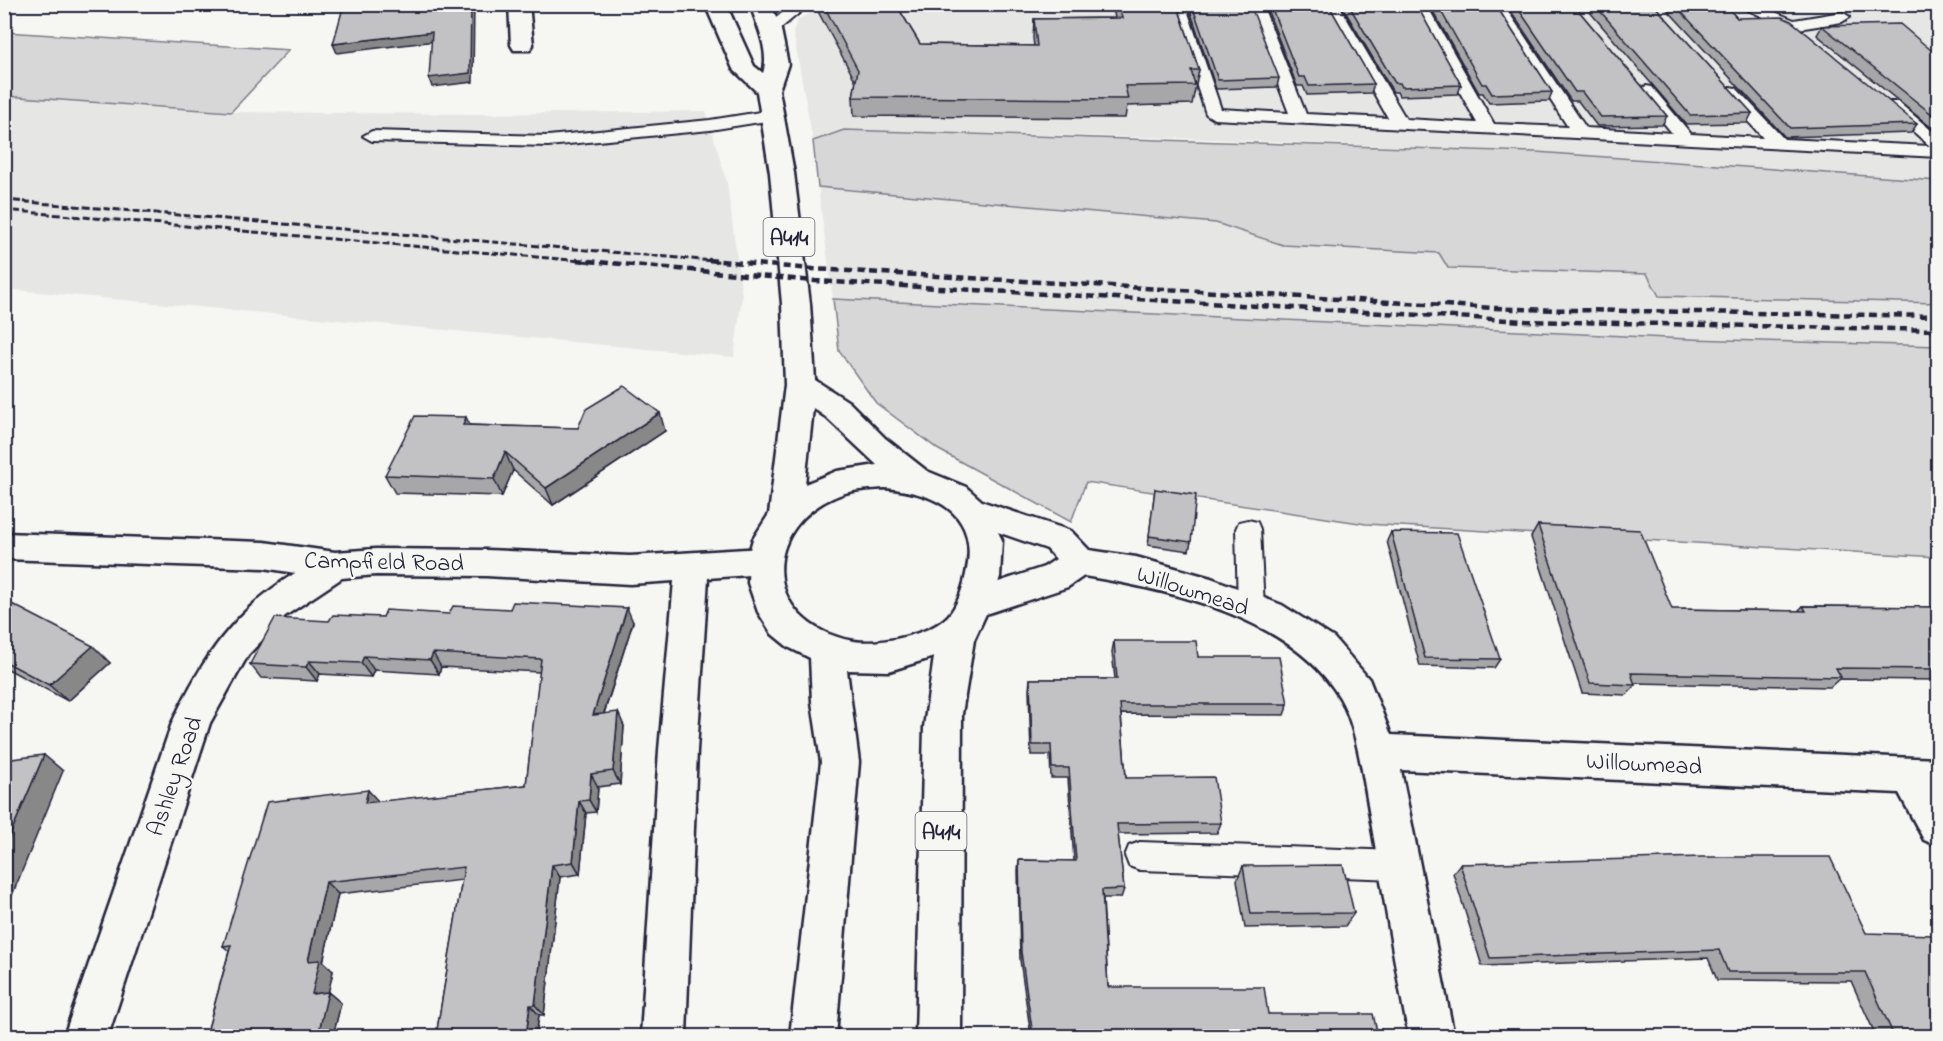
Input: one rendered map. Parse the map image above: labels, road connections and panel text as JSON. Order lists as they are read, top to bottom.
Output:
{
  "streets": {
    "main road": [
      "A414",
      "Campfield Road",
      "Willowmead",
      "Ashley Road"
    ]
  },
  "crossings": [
    ["A414", "Campfield Road"],
    ["Campfield Road", "Ashley Road"]
  ]
}
